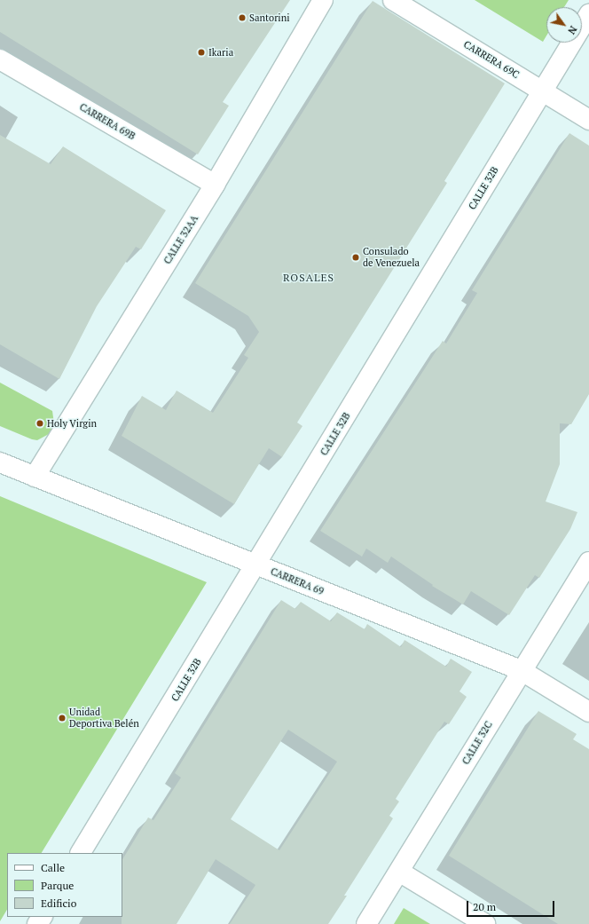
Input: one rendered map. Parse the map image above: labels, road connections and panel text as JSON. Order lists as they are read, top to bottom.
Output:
{
  "streets": {
    "street": [
      "CARRERA 69C",
      "CARRERA 69B",
      "CALLE 32B",
      "CALLE 32AA",
      "CARRERA 69",
      "CALLE 32C"
    ]
  },
  "crossings": [
    ["CARRERA 69C", "CALLE 32B"],
    ["CARRERA 69B", "CALLE 32AA"],
    ["CALLE 32B", "CARRERA 69"],
    ["CALLE 32AA", "CARRERA 69"],
    ["CARRERA 69", "CALLE 32C"]
  ],
  "districts": ["ROSALES"],
  "places": [
    "Santorini",
    "Ikaria",
    "Consulado de Venezuela",
    "Holy Virgin",
    "Unidad Deportiva Belén"
  ],
  "legend": ["Calle", "Parque", "Edificio"],
  "scale_bar": "20 m",
  "north": "bottom right"
}
